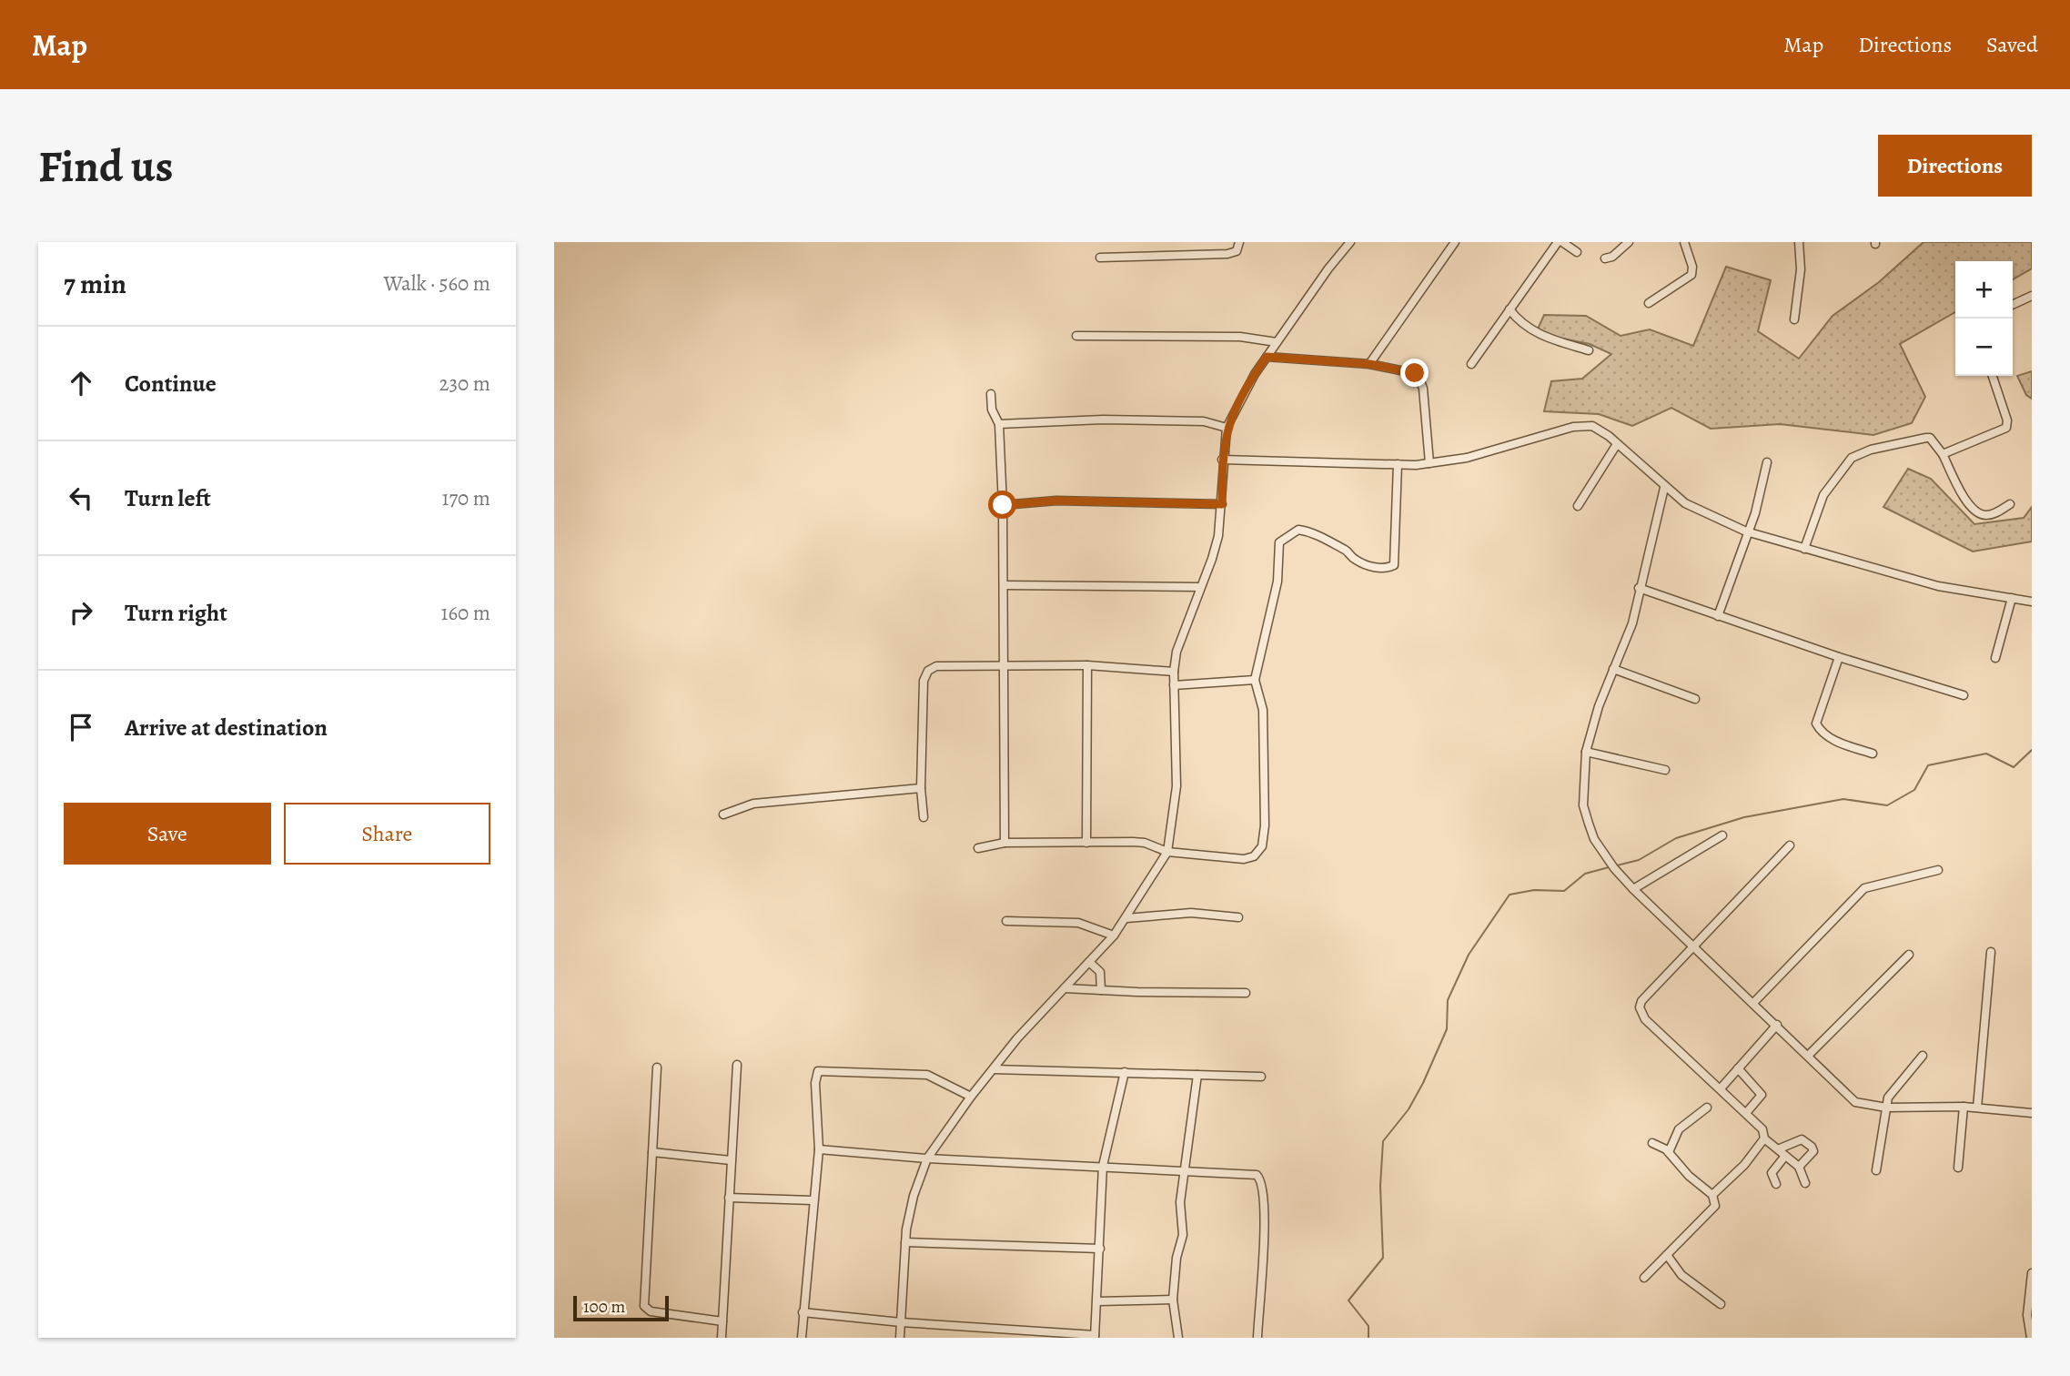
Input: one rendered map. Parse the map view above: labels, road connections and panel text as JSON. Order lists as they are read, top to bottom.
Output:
{
  "scale_bar": "100 m",
  "page": {
    "header": "Map",
    "nav": ["Map", "Directions", "Saved"],
    "buttons": [
      "Directions",
      ["Save", "Share"]
    ],
    "title": "Find us",
    "heading": ["7 min", "Walk · 560 m"],
    "map_buttons": ["+", "−"],
    "list": [
      ["Continue", "230 m"],
      ["Turn left", "170 m"],
      ["Turn right", "160 m"],
      "Arrive at destination"
    ],
    "scale": "100 m"
  }
}
